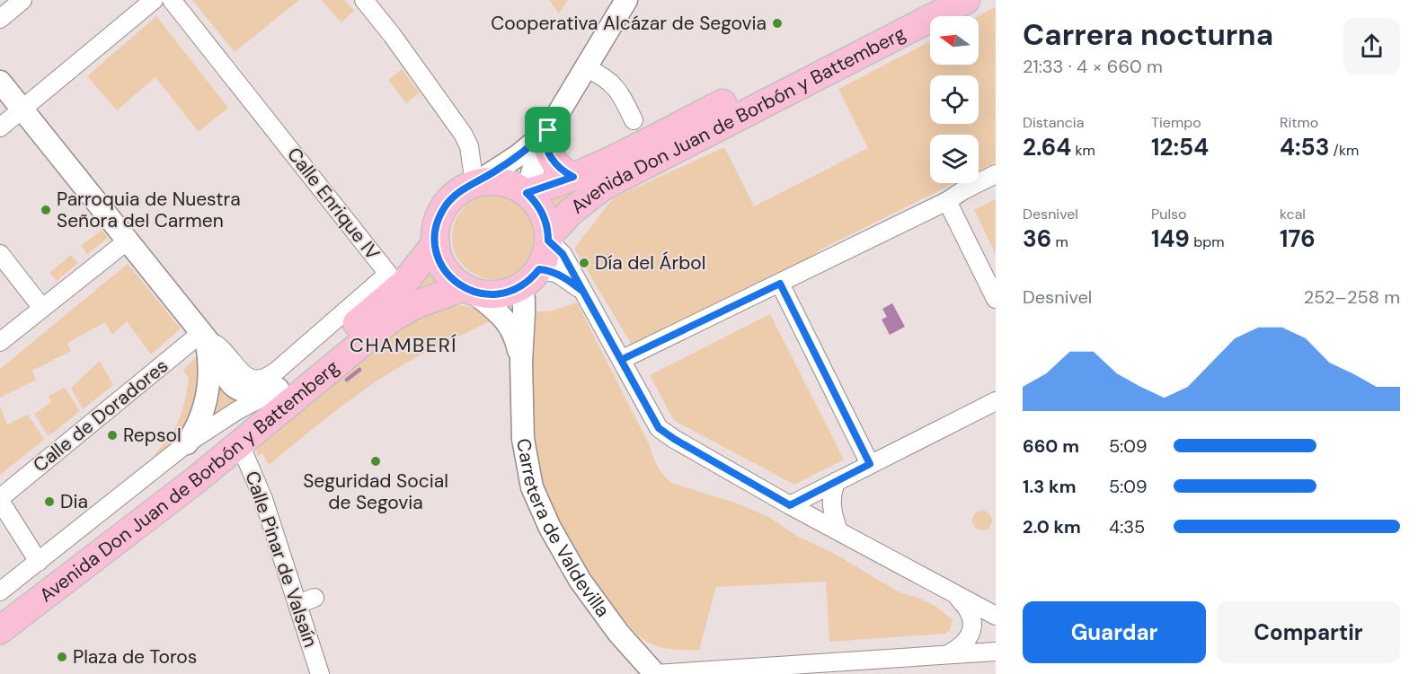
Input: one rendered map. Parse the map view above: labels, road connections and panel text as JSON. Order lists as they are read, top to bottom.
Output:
{
  "streets": {
    "main road": ["Avenida Don Juan de Borbón y Battemberg"],
    "street": [
      "Calle Enrique IV",
      "Calle de Doradores",
      "Carretera de Valdevilla",
      "Calle Pinar de Valsaín"
    ]
  },
  "crossings": [
    ["Avenida Don Juan de Borbón y Battemberg", "Carretera de Valdevilla"],
    ["Avenida Don Juan de Borbón y Battemberg", "Calle Pinar de Valsaín"],
    ["Calle Enrique IV", "Calle de Doradores"]
  ],
  "districts": ["CHAMBERÍ"],
  "places": [
    "Cooperativa Alcázar de Segovia",
    "Parroquia de Nuestra Señora del Carmen",
    "Día del Árbol",
    "Repsol",
    "Seguridad Social de Segovia",
    "Dia",
    "Plaza de Toros"
  ],
  "north": "left",
  "page": {
    "heading": ["Carrera nocturna", "21:33 · 4 × 660 m"],
    "stats": [
      ["Distancia", "2.64 km"],
      ["Tiempo", "12:54"],
      ["Ritmo", "4:53 /km"],
      ["Desnivel", "36 m"],
      ["Pulso", "149 bpm"],
      ["kcal", "176"]
    ],
    "chart": ["Desnivel", "252–258 m"],
    "list": [
      {
        "name": "660 m",
        "note": "5:09"
      },
      {
        "name": "1.3 km",
        "note": "5:09"
      },
      {
        "name": "2.0 km",
        "note": "4:35"
      }
    ],
    "buttons": ["Guardar", "Compartir"]
  }
}
